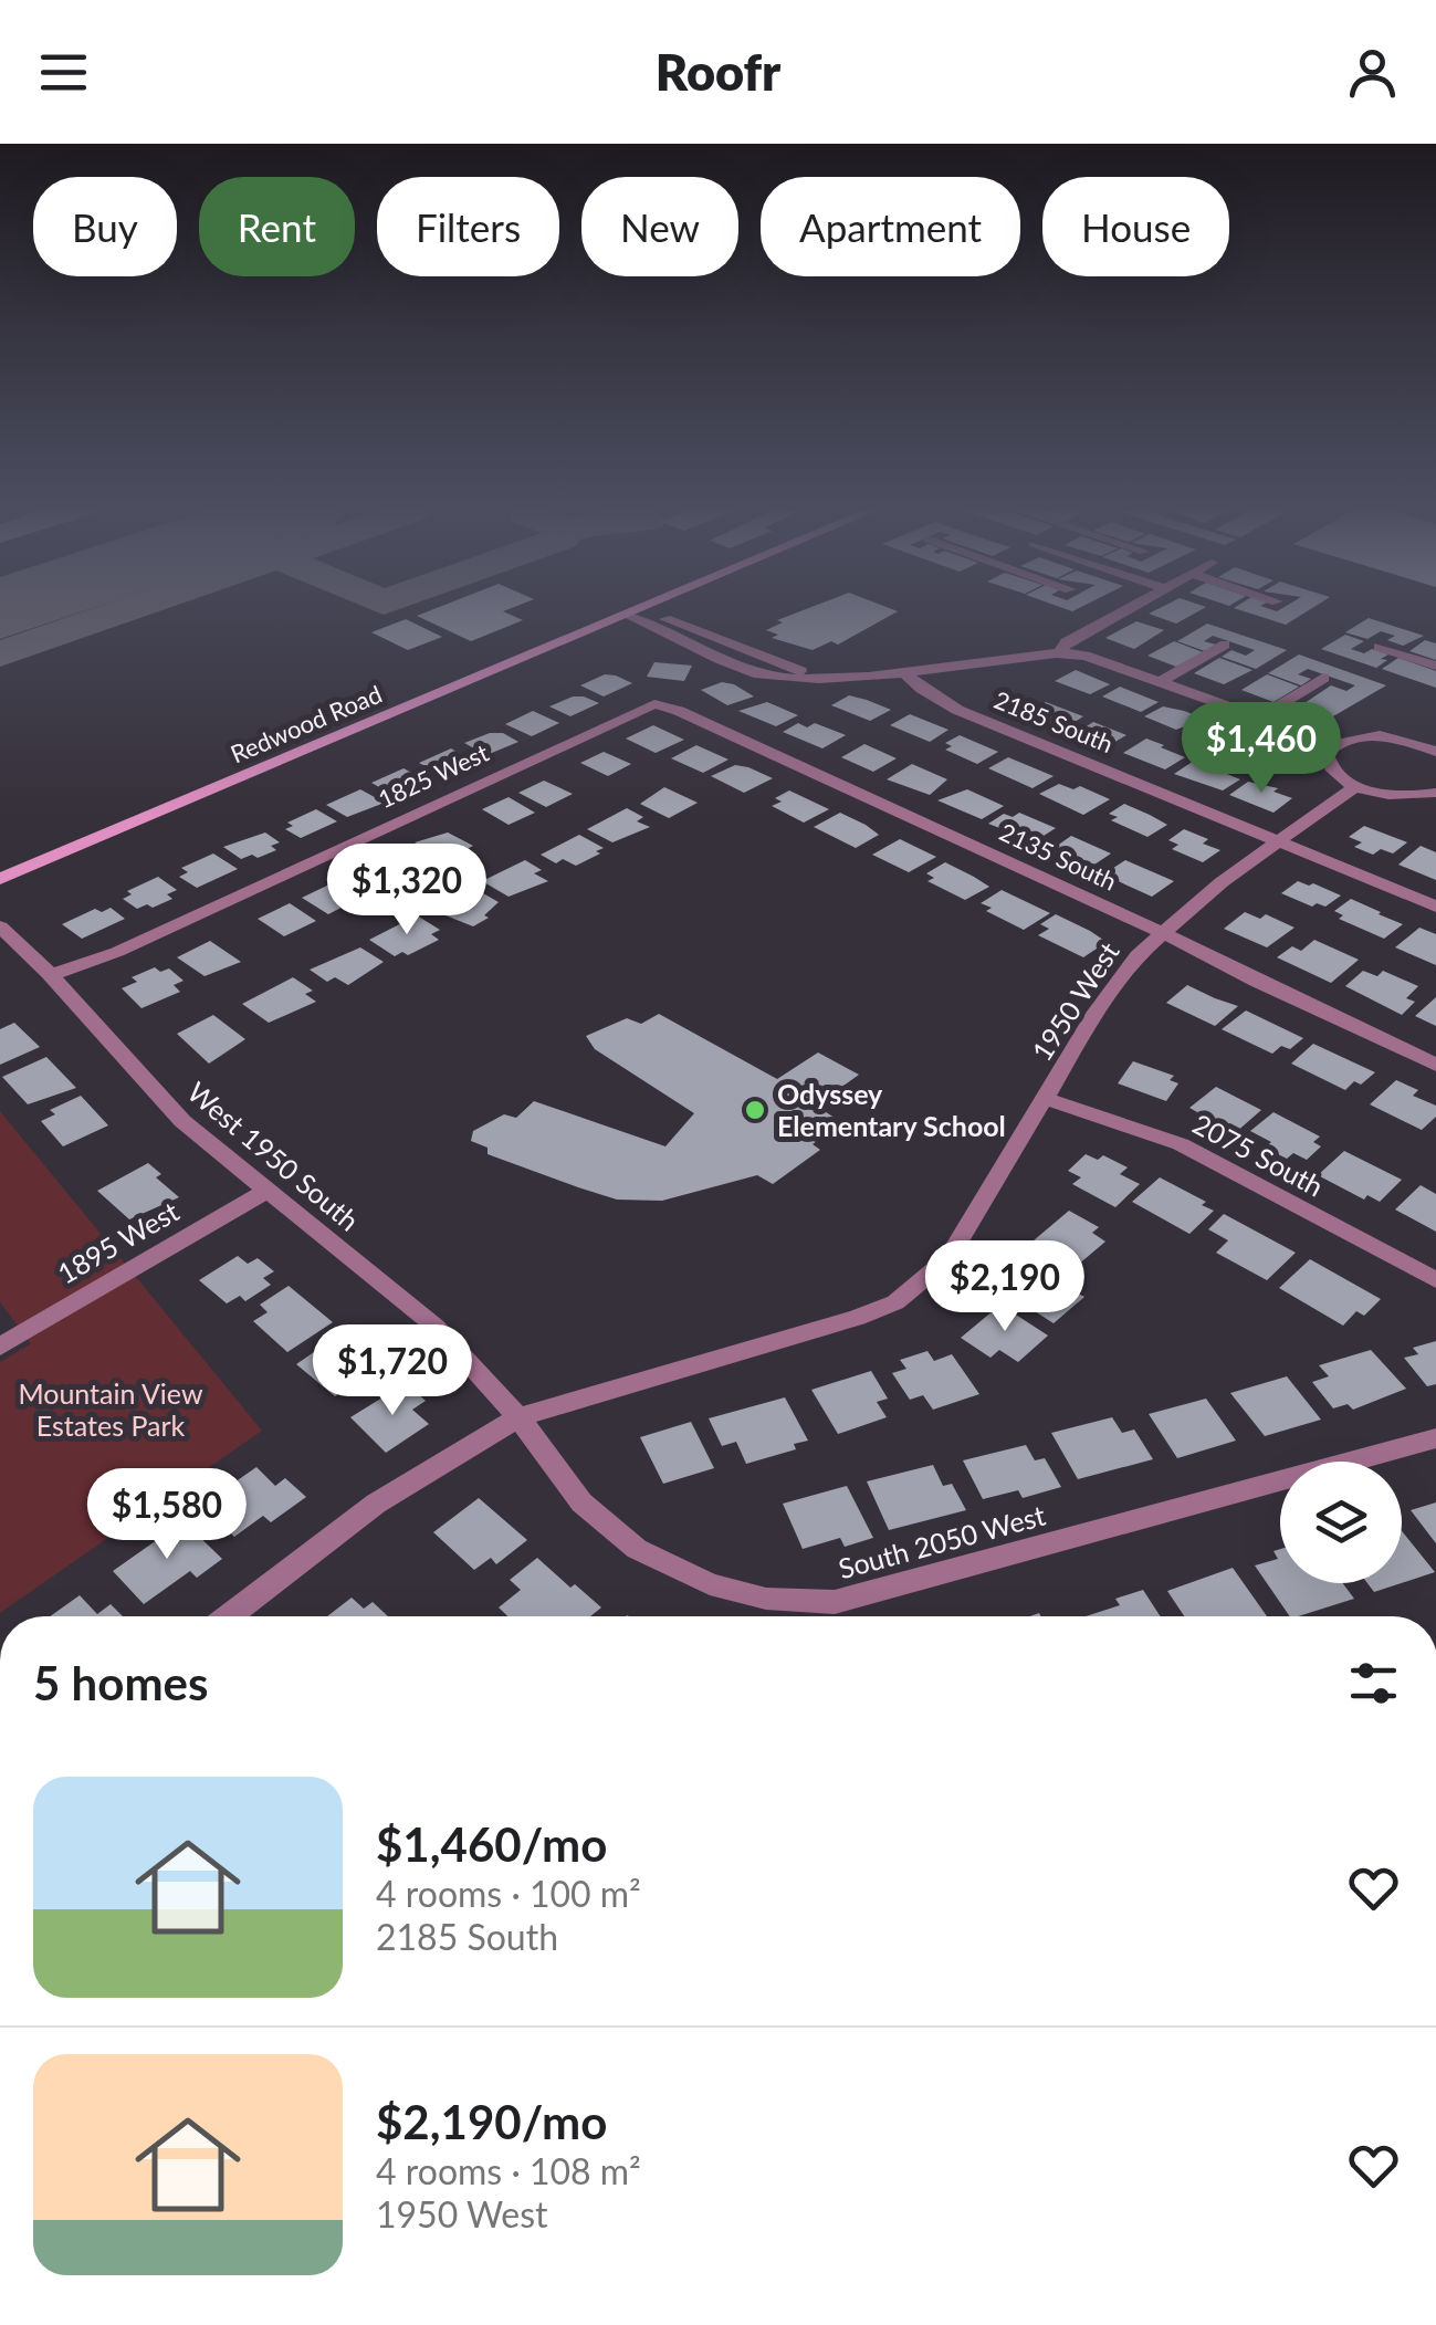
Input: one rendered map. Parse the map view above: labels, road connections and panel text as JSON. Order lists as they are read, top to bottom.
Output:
{
  "streets": {
    "main road": ["Redwood Road"],
    "street": [
      "2185 South",
      "1825 West",
      "2135 South",
      "1950 West",
      "2075 South",
      "West 1950 South",
      "1895 West",
      "South 2050 West"
    ]
  },
  "crossings": [
    ["2185 South", "1950 West"],
    ["1825 West", "2135 South"],
    ["1825 West", "West 1950 South"],
    ["2135 South", "1950 West"],
    ["1950 West", "2075 South"],
    ["1950 West", "West 1950 South"],
    ["1950 West", "South 2050 West"],
    ["West 1950 South", "1895 West"],
    ["West 1950 South", "South 2050 West"]
  ],
  "parks": ["Mountain View Estates Park"],
  "places": ["Odyssey Elementary School"],
  "page": {
    "header": "Roofr",
    "chip": [
      "Buy",
      "Rent",
      "Filters",
      "New",
      "Apartment",
      "House"
    ],
    "price": [
      "$1,460",
      "$1,320",
      "$2,190",
      "$1,720",
      "$1,580"
    ],
    "heading": "5 homes",
    "list": [
      {
        "name": "$1,460/mo",
        "note": "4 rooms · 100 m² · 2185 South"
      },
      {
        "name": "$2,190/mo",
        "note": "4 rooms · 108 m² · 1950 West"
      }
    ]
  }
}
